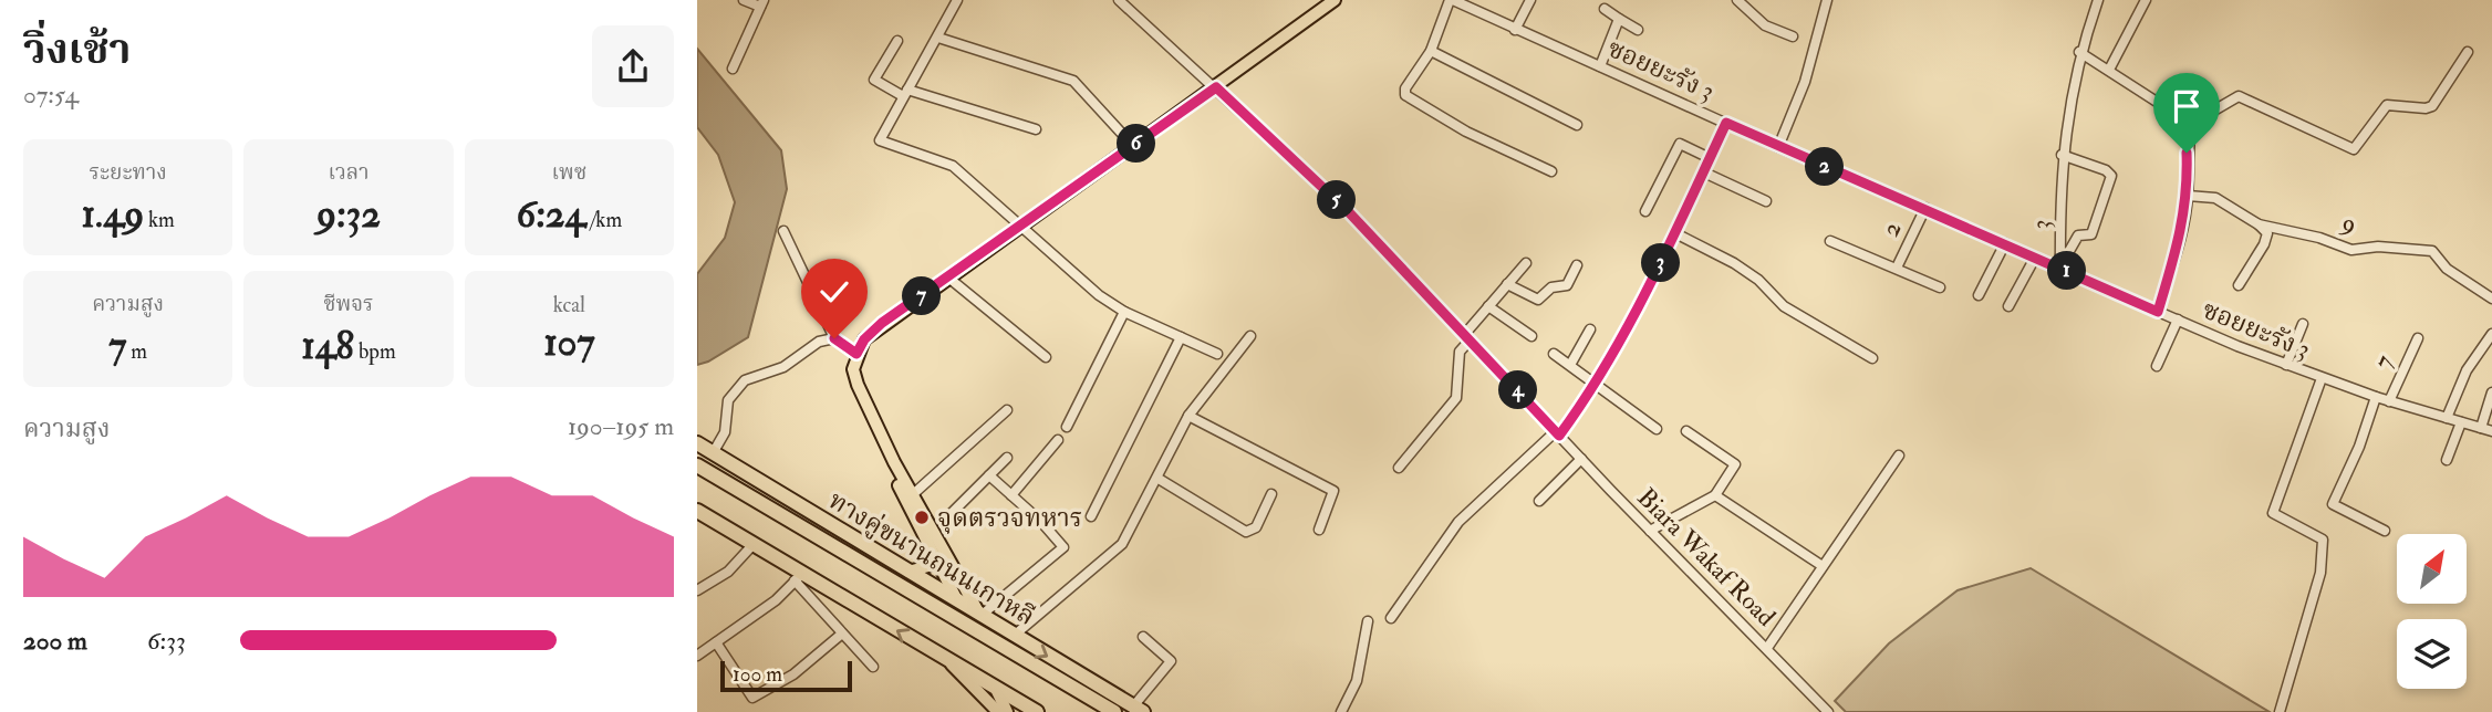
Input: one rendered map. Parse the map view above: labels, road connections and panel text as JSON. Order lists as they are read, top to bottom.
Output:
{
  "streets": {
    "highway": ["ทางคู่ขนานถนนเกาหลี"],
    "street": [
      "ซอยยะรัง 3",
      "9",
      "3",
      "2",
      "7",
      "Biara Wakaf Road"
    ]
  },
  "crossings": [
    ["ซอยยะรัง 3", "3"],
    ["ซอยยะรัง 3", "2"],
    ["ซอยยะรัง 3", "7"]
  ],
  "places": ["จุดตรวจทหาร"],
  "scale_bar": "100 m",
  "north": "top right",
  "page": {
    "heading": ["วิ่งเช้า", "07:54"],
    "pins": [
      "6",
      "2",
      "5",
      "3",
      "1",
      "7",
      "4"
    ],
    "stats": [
      ["ระยะทาง", "1.49 km"],
      ["เวลา", "9:32"],
      ["เพซ", "6:24 /km"],
      ["ความสูง", "7 m"],
      ["ชีพจร", "148 bpm"],
      ["kcal", "107"]
    ],
    "chart": ["ความสูง", "190–195 m"],
    "list": [
      {
        "name": "200 m",
        "note": "6:33"
      }
    ],
    "scale": "100 m"
  }
}
